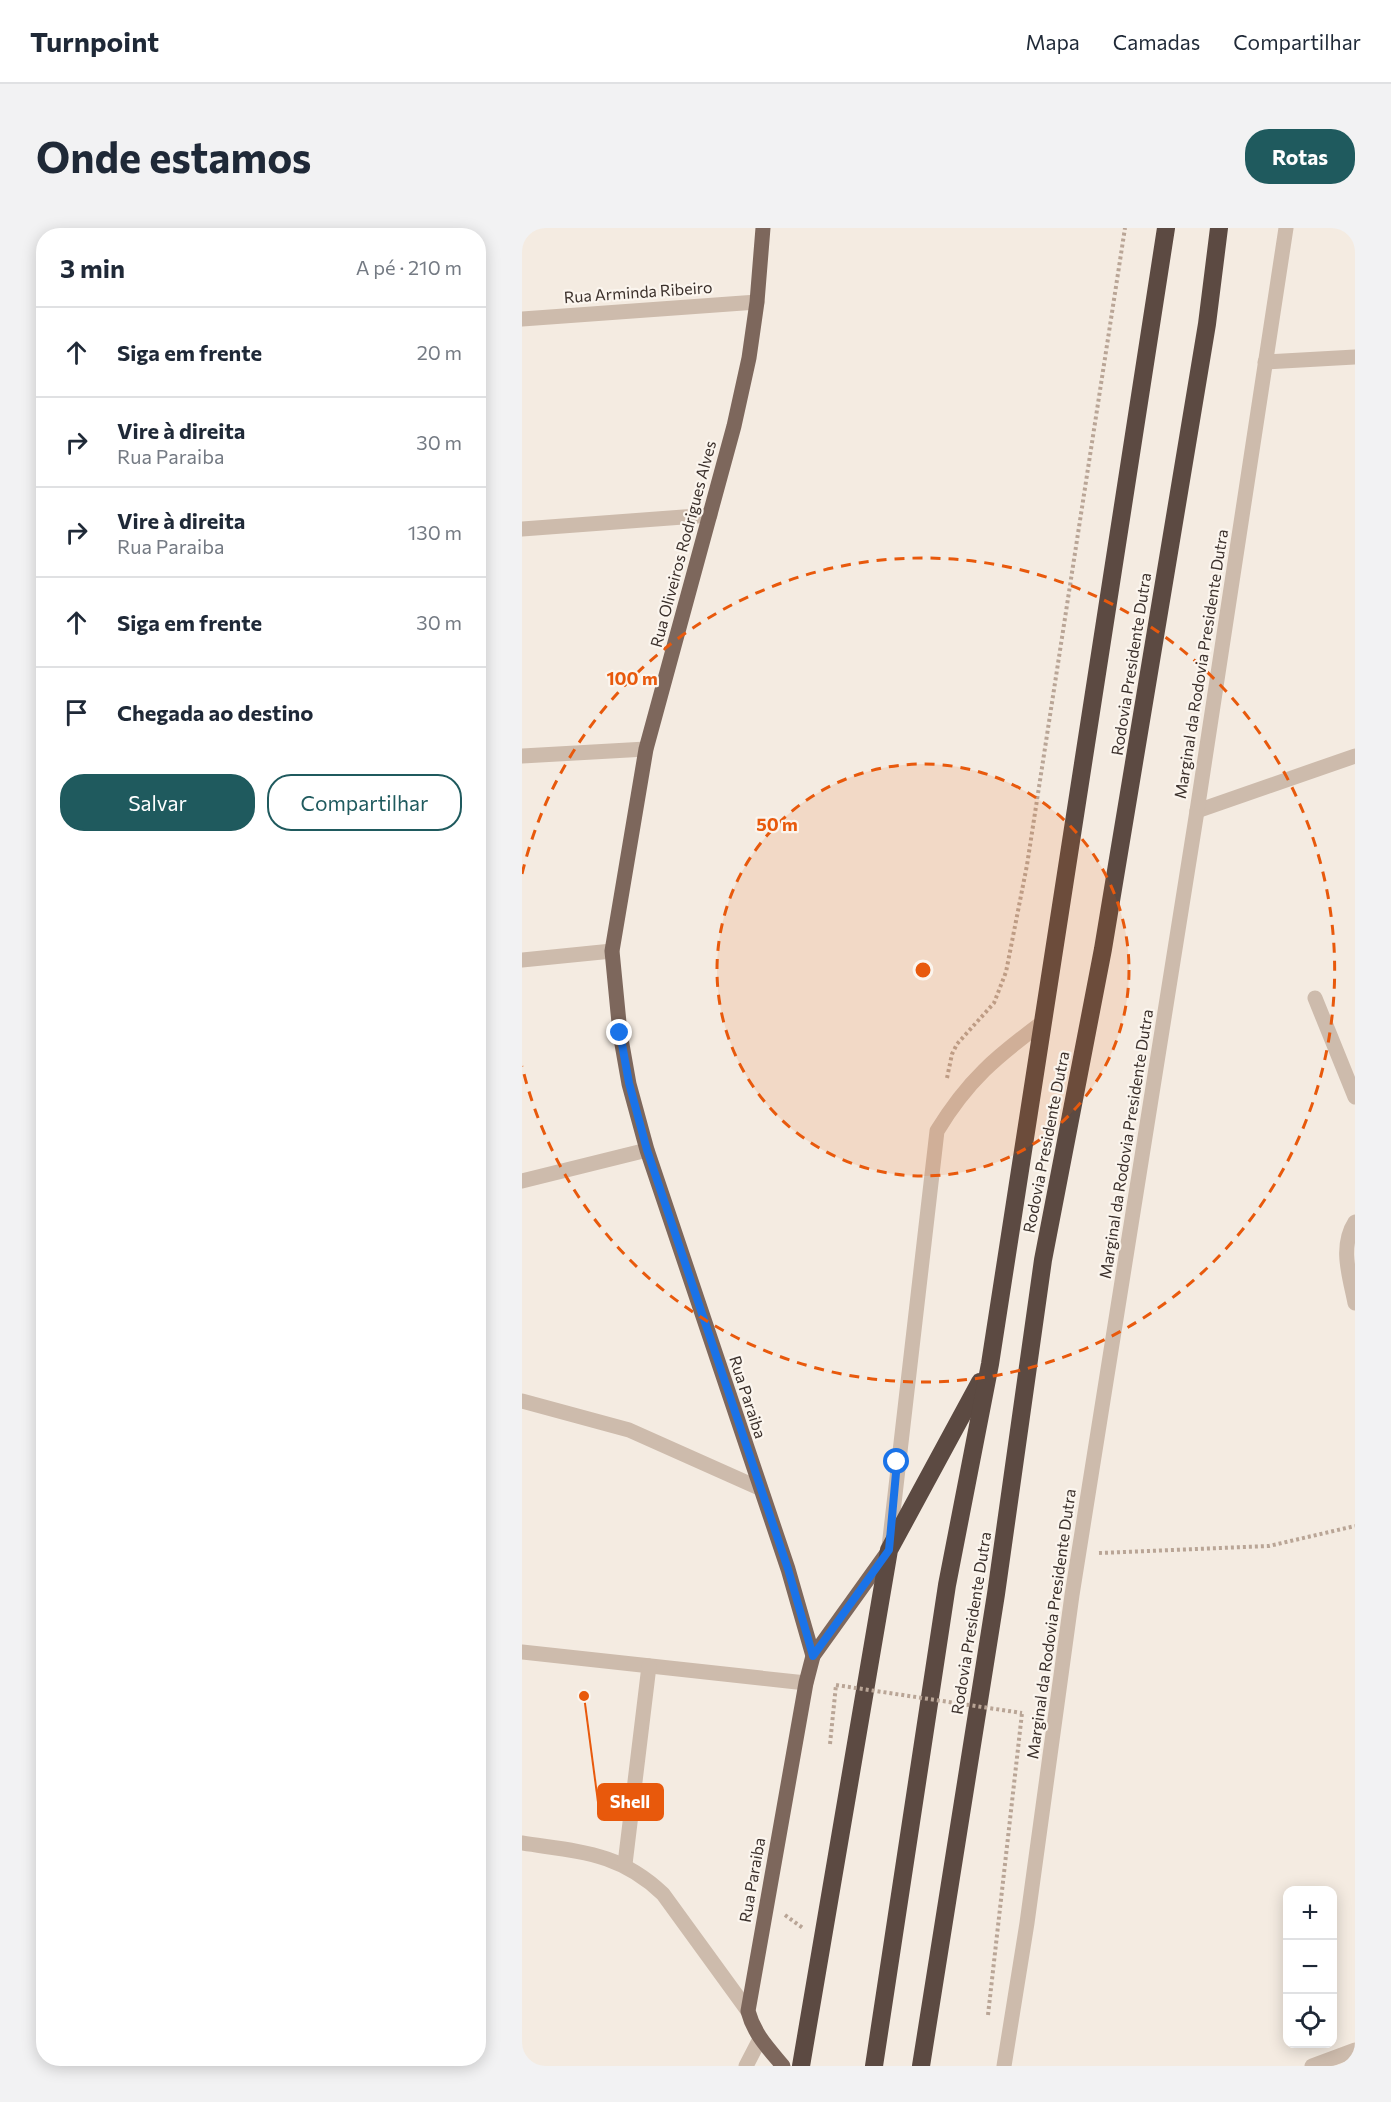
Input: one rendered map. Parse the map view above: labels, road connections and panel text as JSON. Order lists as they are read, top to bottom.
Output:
{
  "streets": {
    "highway": ["Rodovia Presidente Dutra"],
    "main road": ["Rua Oliveiros Rodrigues Alves", "Rua Paraiba"],
    "street": ["Rua Arminda Ribeiro", "Marginal da Rodovia Presidente Dutra"]
  },
  "crossings": [
    ["Rua Arminda Ribeiro", "Rua Oliveiros Rodrigues Alves"],
    ["Rua Oliveiros Rodrigues Alves", "Rua Paraiba"]
  ],
  "places": ["Shell"],
  "page": {
    "header": "Turnpoint",
    "nav": ["Mapa", "Camadas", "Compartilhar"],
    "buttons": [
      "Rotas",
      ["Salvar", "Compartilhar"]
    ],
    "title": "Onde estamos",
    "heading": ["3 min", "A pé · 210 m"],
    "list": [
      ["Siga em frente", "20 m"],
      ["Vire à direita", "Rua Paraiba", "30 m"],
      ["Vire à direita", "Rua Paraiba", "130 m"],
      ["Siga em frente", "30 m"],
      "Chegada ao destino"
    ],
    "map_buttons": ["+", "−"]
  },
  "rings": ["100 m", "50 m"]
}
